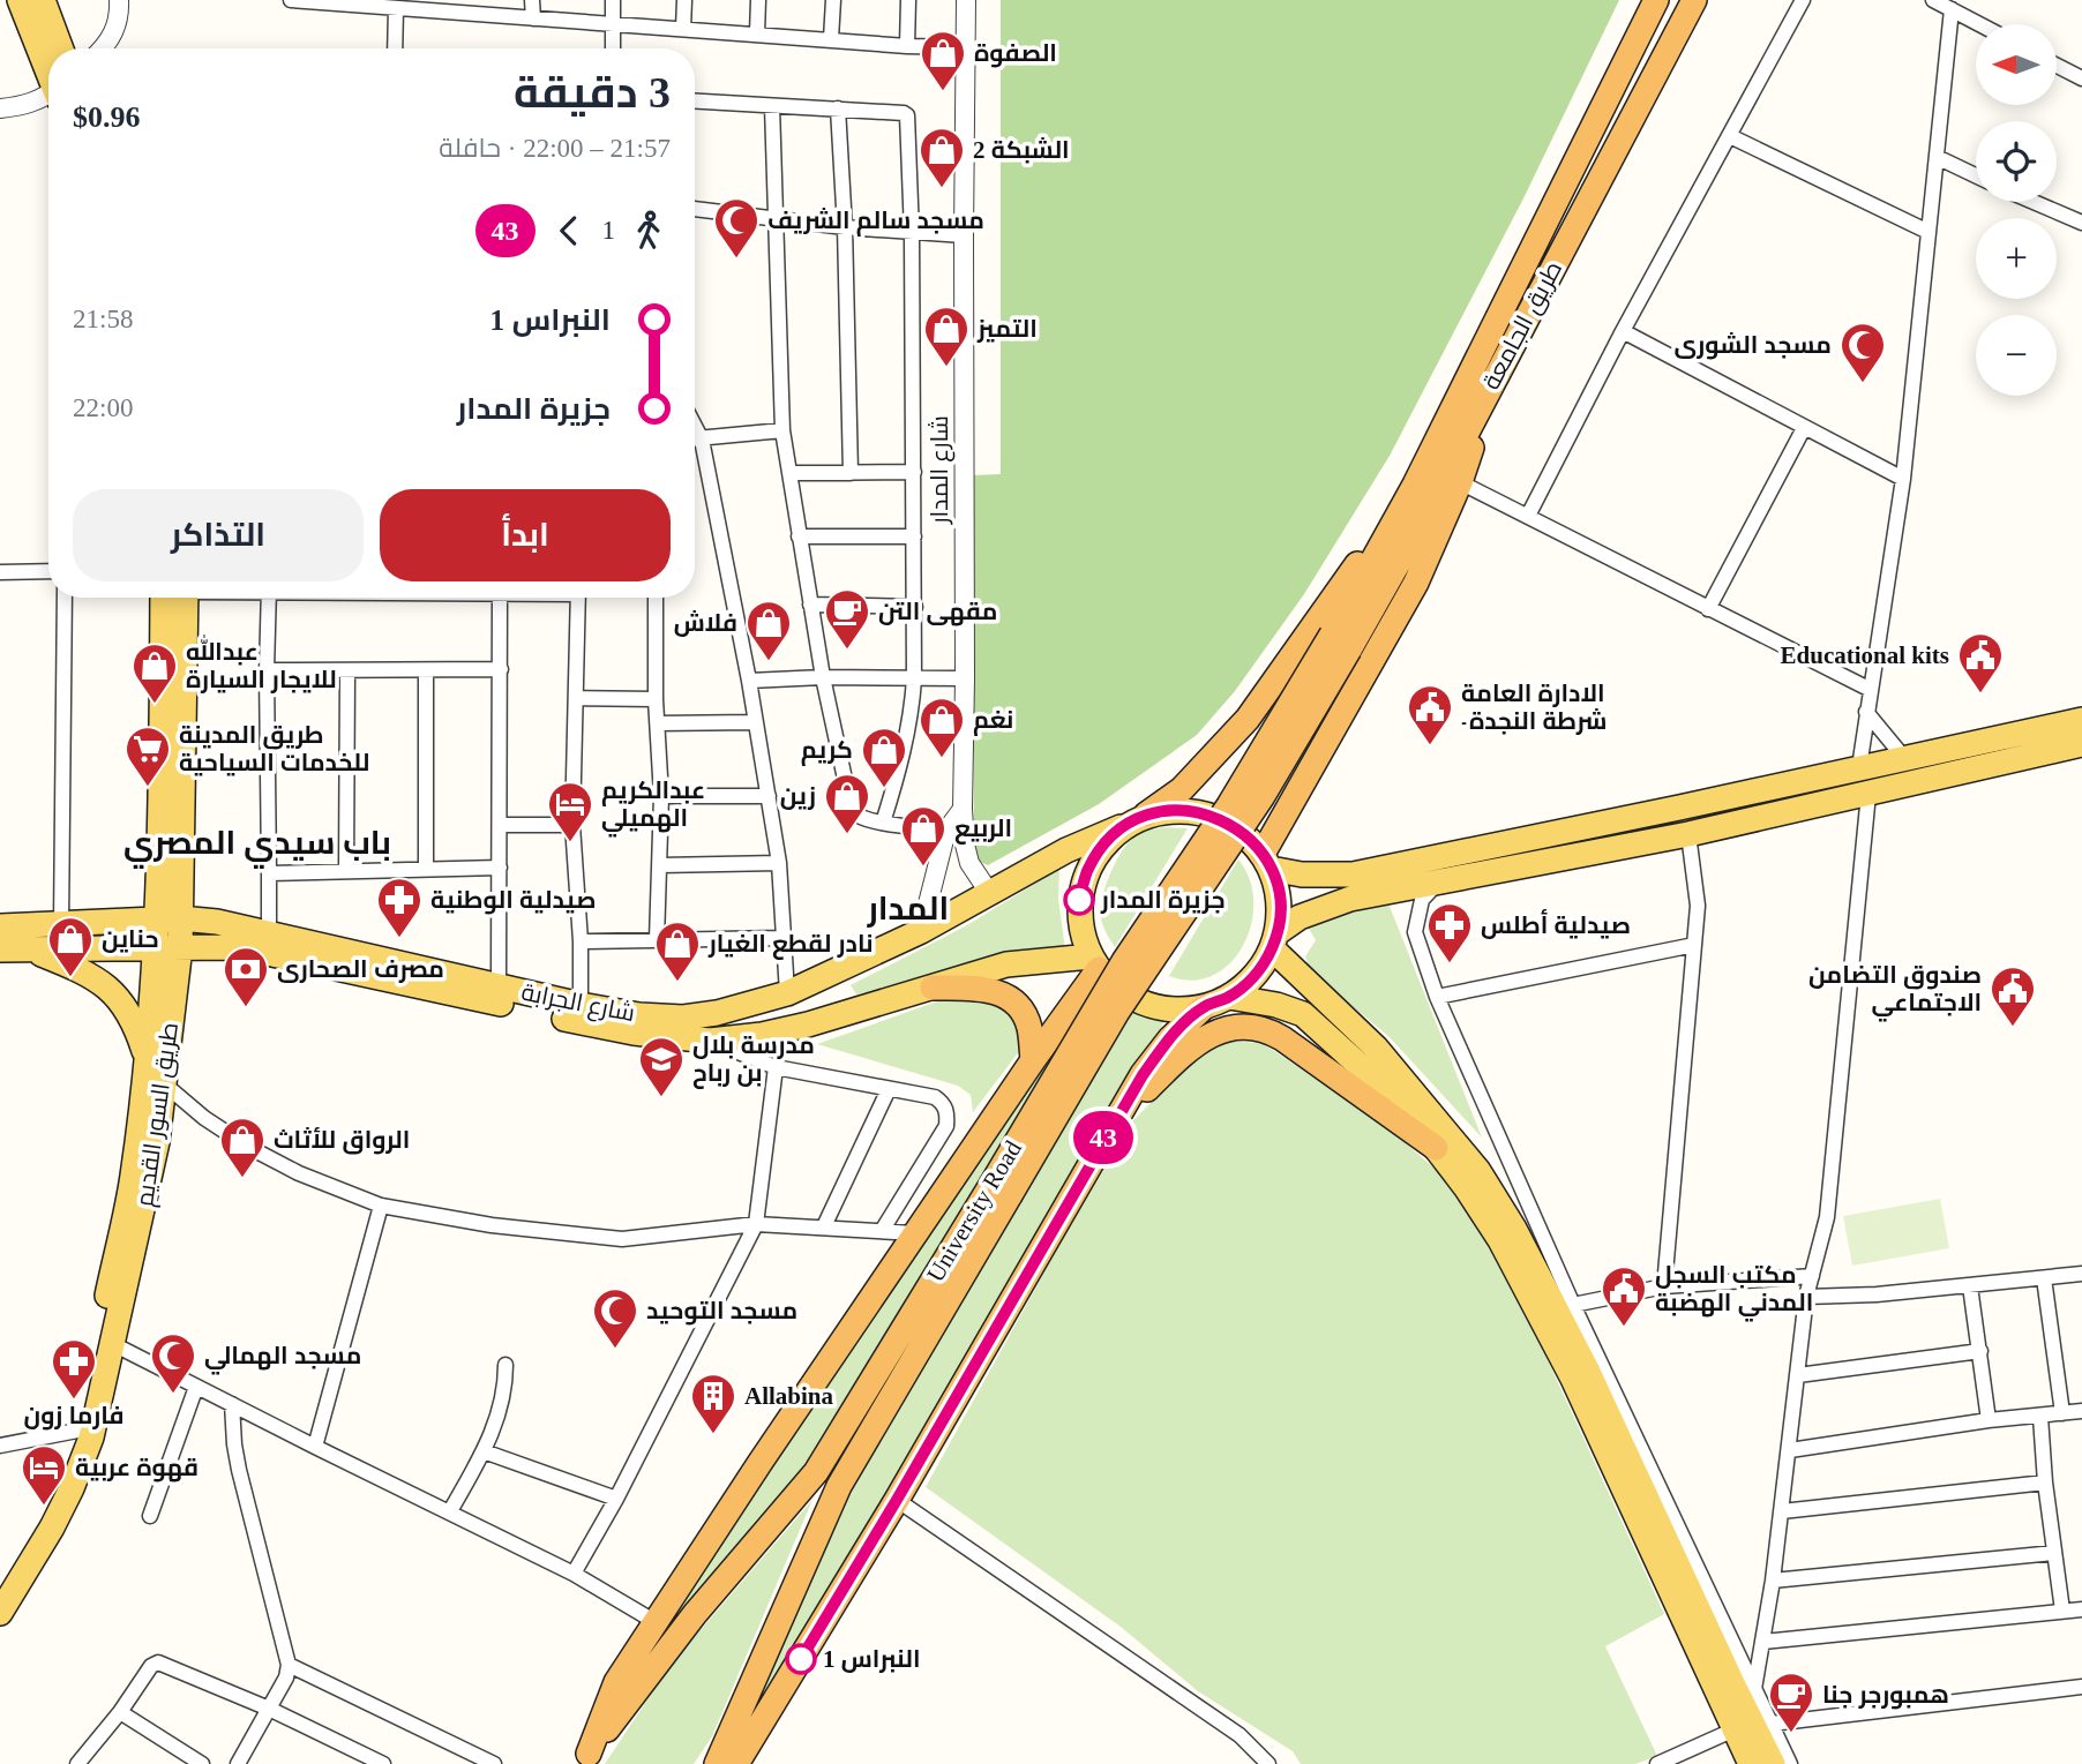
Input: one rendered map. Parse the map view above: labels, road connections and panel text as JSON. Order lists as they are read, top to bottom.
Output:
{
  "streets": {
    "highway": ["طريق الجامعة", "University Road"],
    "main road": ["شارع الجرابة", "طريق السور القديم"],
    "street": ["شارع المدار"]
  },
  "crossings": [
    ["طريق الجامعة", "University Road"],
    ["شارع المدار", "شارع الجرابة"],
    ["شارع الجرابة", "طريق السور القديم"]
  ],
  "districts": ["باب سيدي المصري", "المدار"],
  "places": {
    "shop": [
      "الصفوة",
      "الشبكة 2",
      "التميز",
      "فلاش",
      "عبدالله للايجار السيارة",
      "نغم",
      "كريم",
      "زين",
      "الربيع",
      "حناين",
      "نادر لقطع الغيار",
      "الرواق للأثاث"
    ],
    "mosque": [
      "مسجد سالم الشريف",
      "مسجد الشورى",
      "مسجد التوحيد",
      "مسجد الهمالي"
    ],
    "cafe": ["مقهى التن", "همبورجر جنا"],
    "public building": [
      "Educational kits",
      "الادارة العامة -شرطة النجدة",
      "صندوق التضامن الاجتماعي",
      "مكتب السجل المدني الهضبة"
    ],
    "supermarket": ["طريق المدينة للخدمات السياحية"],
    "hotel": ["عبدالكريم الهميلي", "قهوة عربية"],
    "other": ["جزيرة المدار", "النبراس 1"],
    "pharmacy": ["صيدلية الوطنية", "صيدلية أطلس", "فارما زون"],
    "bank": ["مصرف الصحارى"],
    "school or university": ["مدرسة بلال بن رباح"],
    "building": ["Allabina"]
  },
  "lines": ["bus line 43"],
  "north": "left",
  "page": {
    "on_map": "43",
    "map_buttons": ["+", "−"],
    "heading": ["3 دقيقة", "21:57 – 22:00 · حافلة", "$0.96"],
    "legs": ["1", "43"],
    "list": [
      {
        "name": "النبراس 1",
        "value": "21:58"
      },
      {
        "name": "جزيرة المدار",
        "value": "22:00"
      }
    ],
    "buttons": ["ابدأ", "التذاكر"]
  }
}
